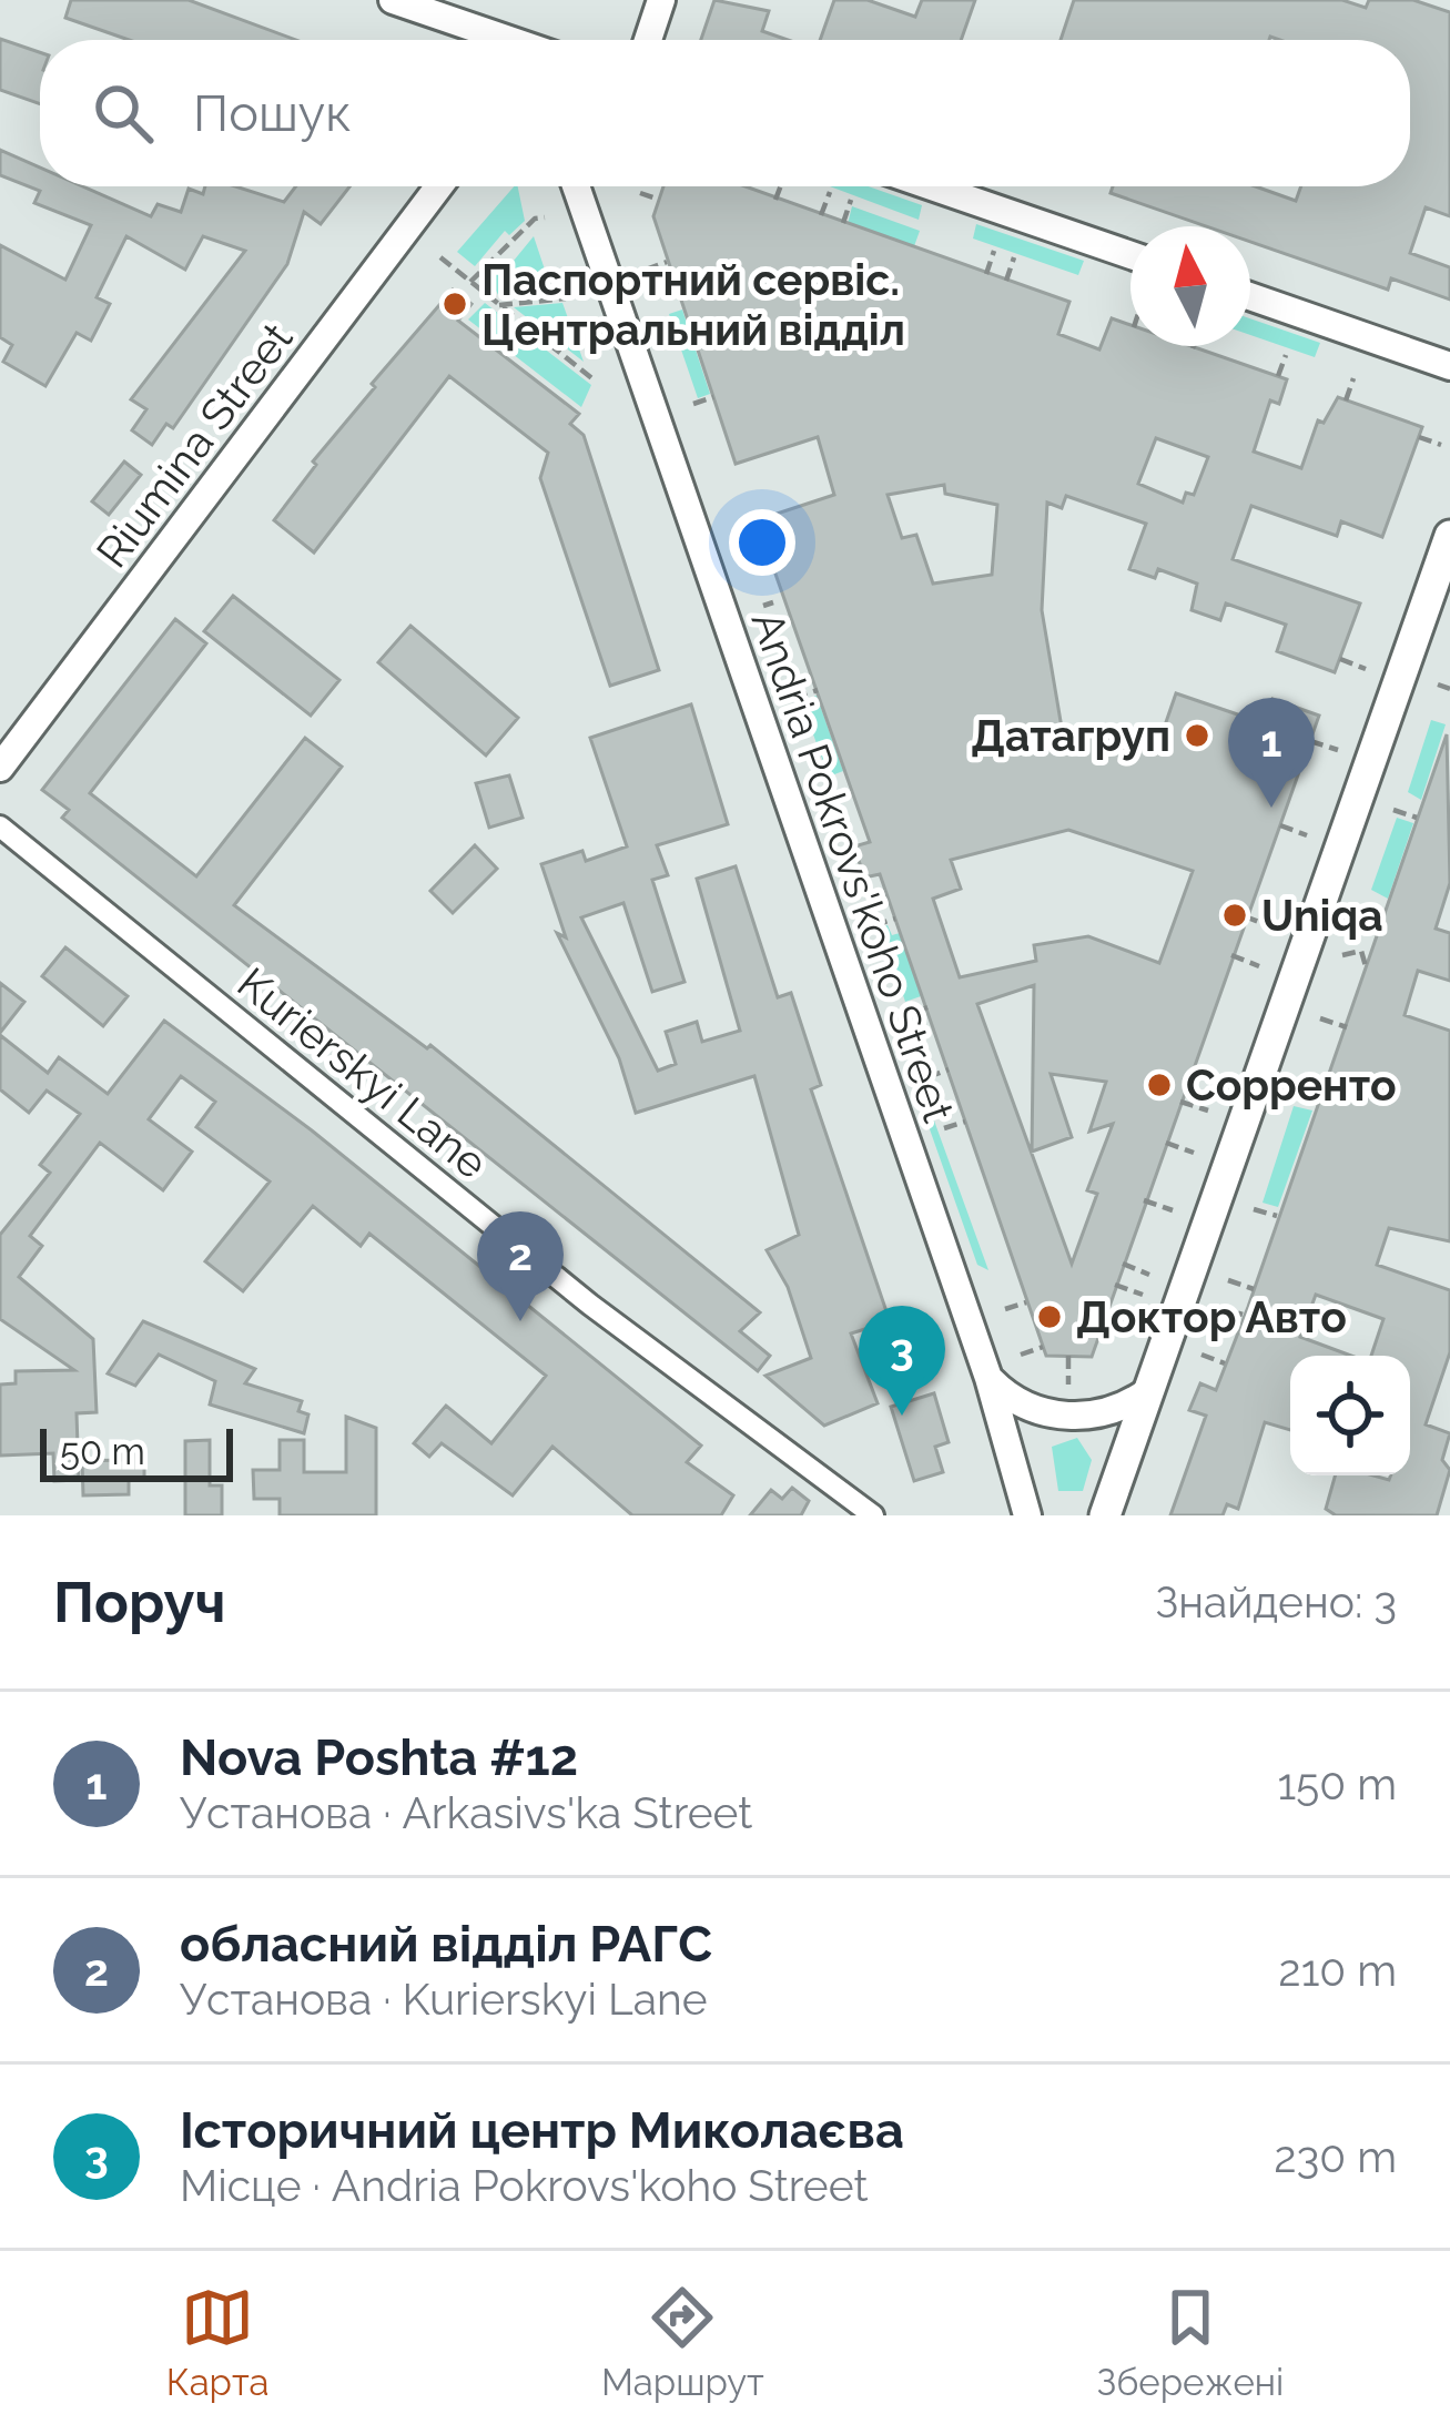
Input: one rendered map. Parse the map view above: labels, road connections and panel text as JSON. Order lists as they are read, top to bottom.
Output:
{
  "streets": {
    "street": ["Riumina Street", "Andria Pokrovs'koho Street", "Kurierskyi Lane"]
  },
  "places": [
    "Паспортний сервіс. Центральний відділ",
    "Датагруп",
    "Uniqa",
    "Сорренто",
    "Доктор Авто"
  ],
  "scale_bar": "50 m",
  "north": "top",
  "page": {
    "search": "Пошук",
    "pins": ["1", "2", "3"],
    "scale": "50 m",
    "heading": ["Поруч", "Знайдено: 3"],
    "list": [
      {
        "mark": "1",
        "name": "Nova Poshta #12",
        "note": "Установа · Arkasivs'ka Street",
        "value": "150 m"
      },
      {
        "mark": "2",
        "name": "обласний відділ РАГС",
        "note": "Установа · Kurierskyi Lane",
        "value": "210 m"
      },
      {
        "mark": "3",
        "name": "Історичний центр Миколаєва",
        "note": "Місце · Andria Pokrovs'koho Street",
        "value": "230 m"
      }
    ],
    "nav": ["Карта", "Маршрут", "Збережені"]
  }
}
